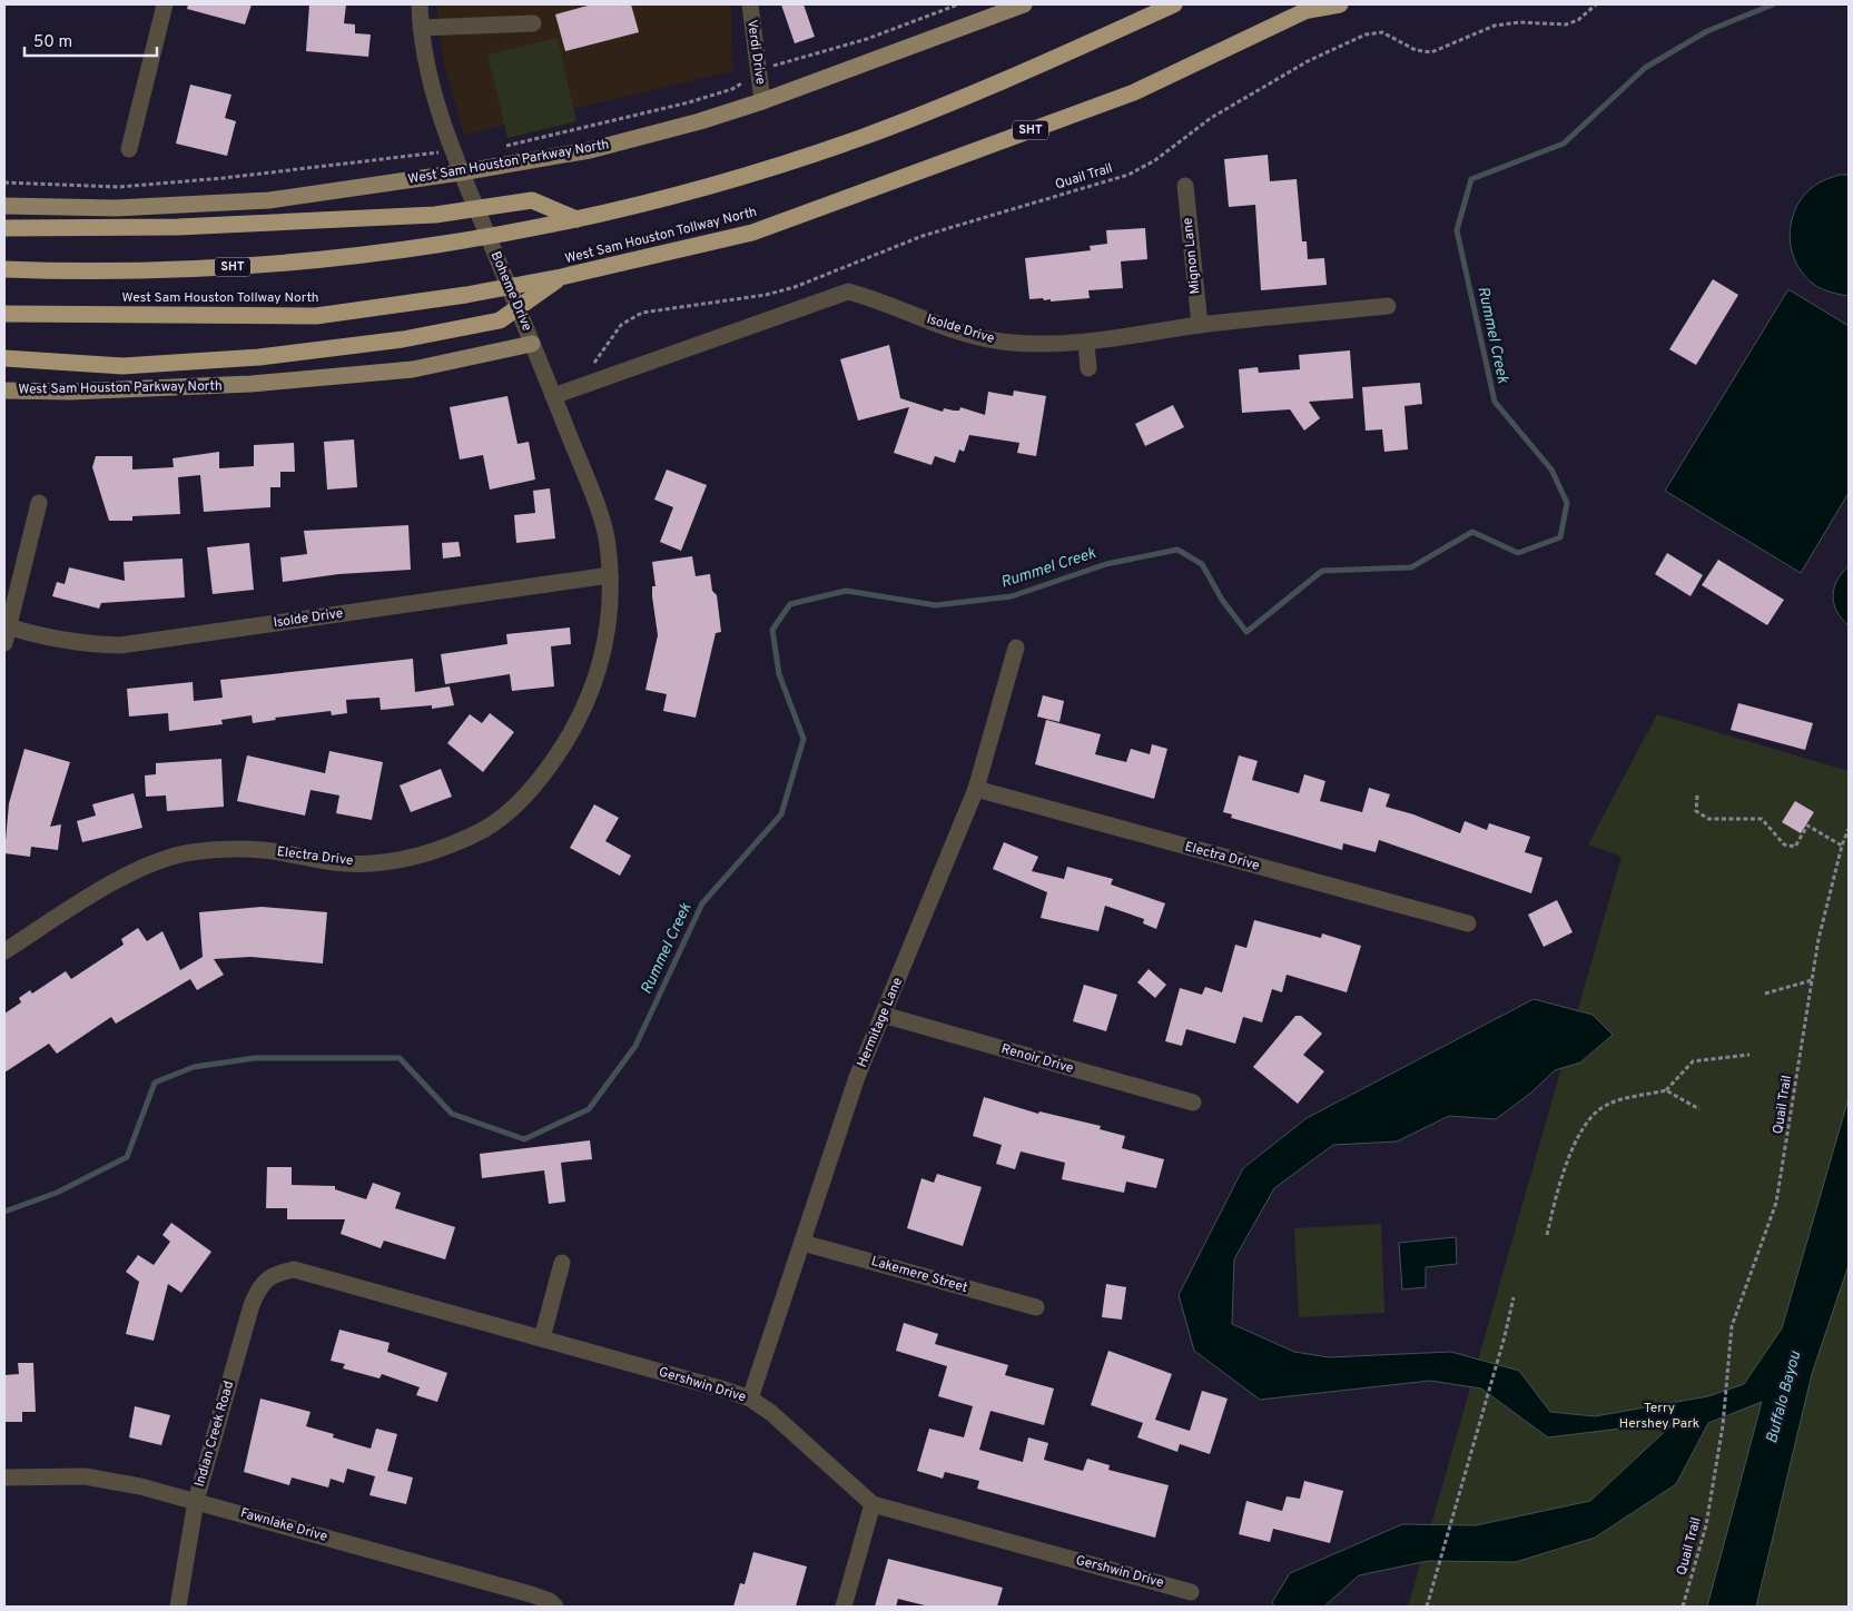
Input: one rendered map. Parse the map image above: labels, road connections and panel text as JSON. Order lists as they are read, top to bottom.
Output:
{
  "streets": {
    "highway": ["SHT", "West Sam Houston Tollway North"],
    "main road": ["West Sam Houston Parkway North"],
    "street": [
      "Verdi Drive",
      "Mignon Lane",
      "Boheme Drive",
      "Isolde Drive",
      "Electra Drive",
      "Hermitage Lane",
      "Renoir Drive",
      "Lakemere Street",
      "Gershwin Drive",
      "Indian Creek Road",
      "Fawnlake Drive"
    ],
    "path": ["Quail Trail"]
  },
  "crossings": [
    ["Verdi Drive", "West Sam Houston Parkway North"],
    ["West Sam Houston Parkway North", "Boheme Drive"],
    ["Mignon Lane", "Isolde Drive"],
    ["Boheme Drive", "Isolde Drive"],
    ["Boheme Drive", "Electra Drive"],
    ["Isolde Drive", "Electra Drive"],
    ["Electra Drive", "Hermitage Lane"],
    ["Hermitage Lane", "Renoir Drive"],
    ["Hermitage Lane", "Lakemere Street"],
    ["Hermitage Lane", "Gershwin Drive"],
    ["Gershwin Drive", "Indian Creek Road"],
    ["Indian Creek Road", "Fawnlake Drive"]
  ],
  "water": ["Rummel Creek", "Buffalo Bayou"],
  "parks": ["Terry Hershey Park"],
  "scale_bar": "50 m"
}
